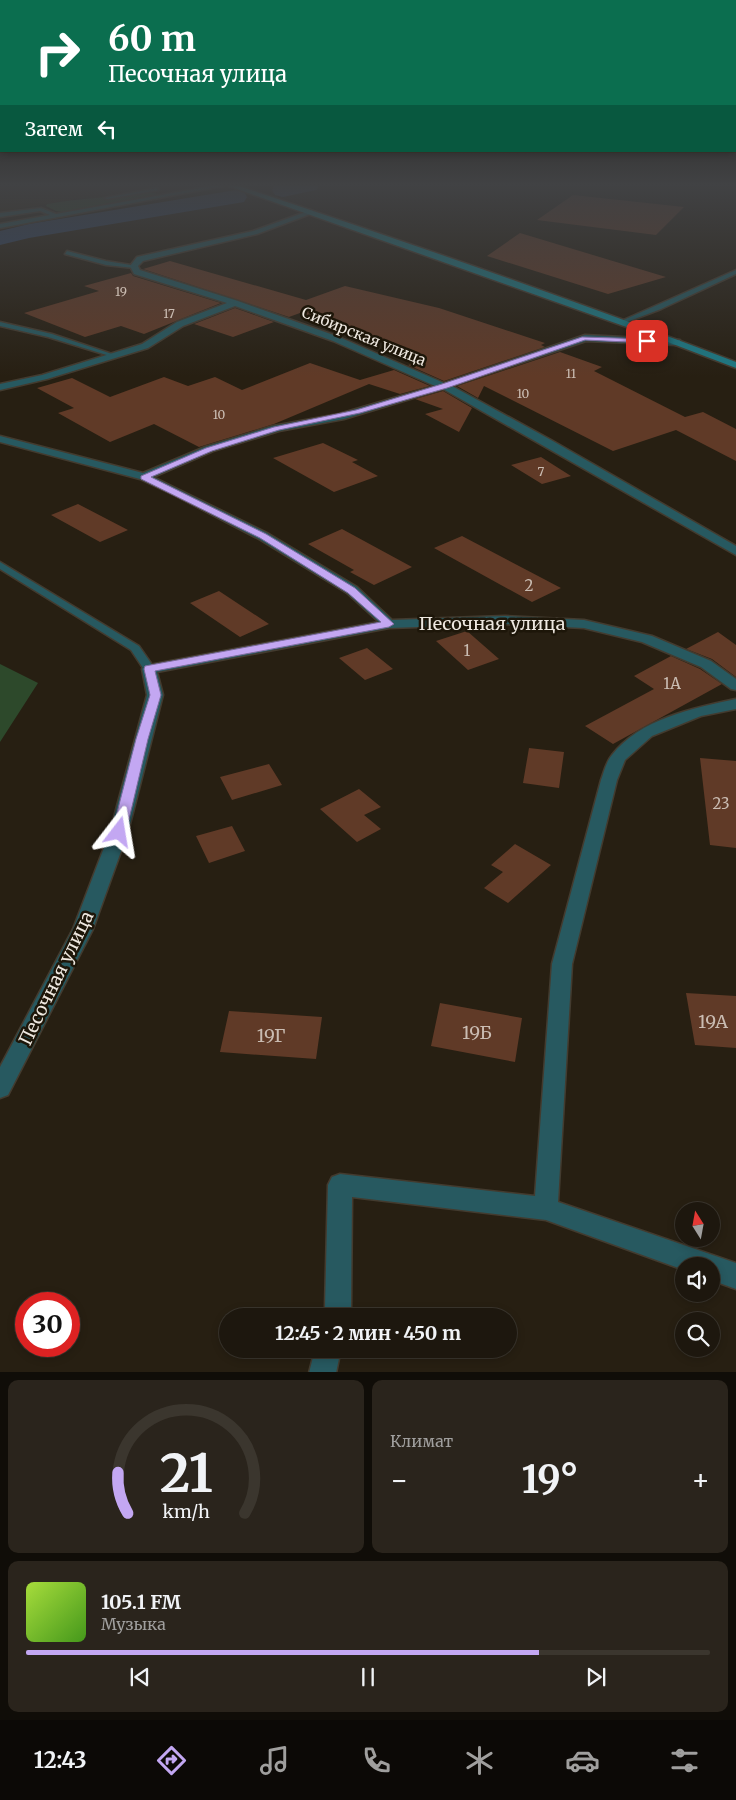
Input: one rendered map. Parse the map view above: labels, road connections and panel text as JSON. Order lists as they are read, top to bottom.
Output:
{
  "streets": {
    "street": ["Сибирская улица", "Песочная улица"]
  },
  "house_numbers": [
    "19",
    "17",
    "11",
    "10",
    "10",
    "7",
    "2",
    "1",
    "1А",
    "23",
    "19А",
    "19Б",
    "19Г"
  ],
  "north": "top",
  "page": {
    "turn": ["60 m", "Песочная улица"],
    "then": "Затем",
    "limit": "30",
    "trip": "12:45 · 2 мин · 450 m",
    "tile": "Климат",
    "heat": ["−", "19°", "+"],
    "song": ["105.1 FM", "Музыка"],
    "tabs": "12:43",
    "gauge": ["21", "km/h"]
  }
}
